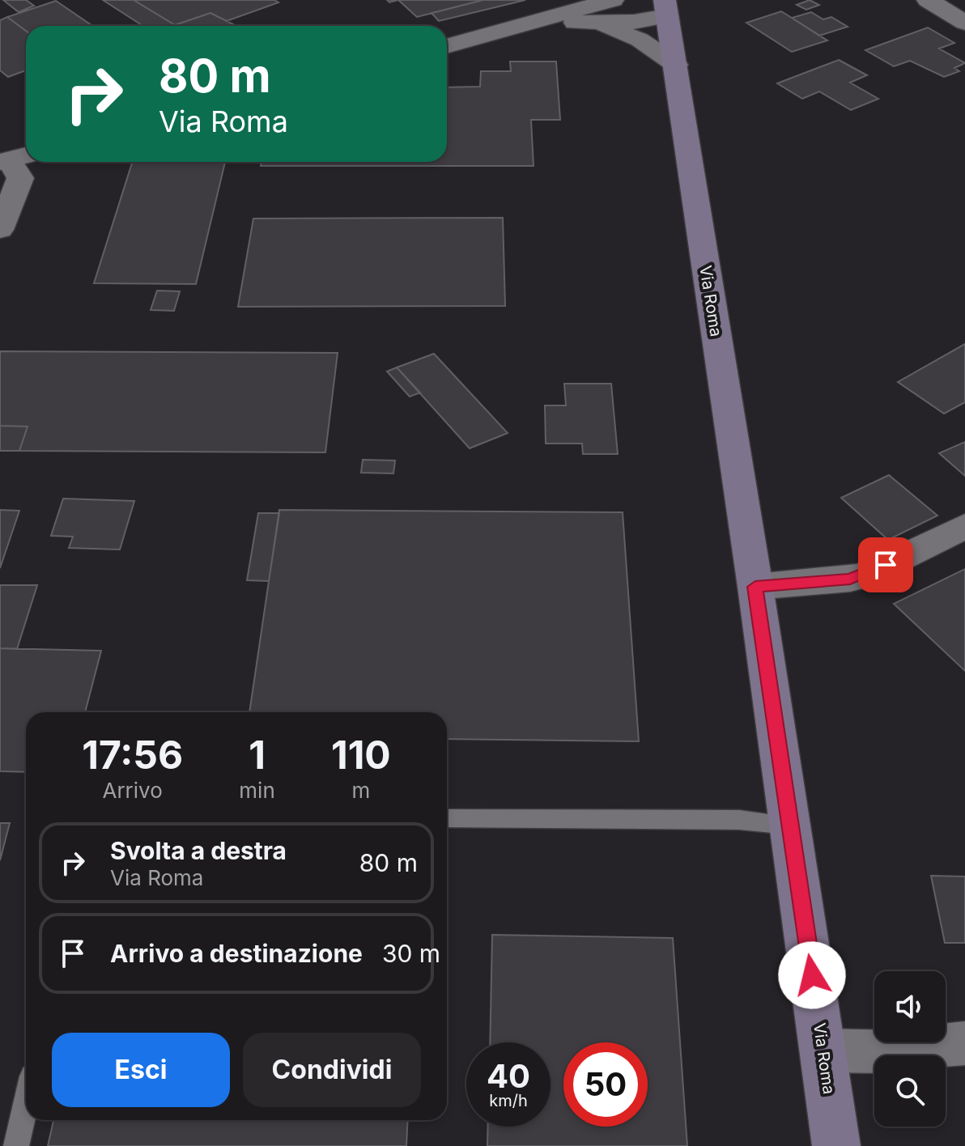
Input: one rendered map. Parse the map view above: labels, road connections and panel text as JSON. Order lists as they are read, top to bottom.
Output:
{
  "streets": {
    "main road": ["Via Roma"]
  },
  "page": {
    "turn": ["80 m", "Via Roma"],
    "eta": [
      "17:56",
      "Arrivo",
      "1",
      "min",
      "110",
      "m"
    ],
    "list": [
      {
        "name": "Svolta a destra",
        "note": "Via Roma",
        "value": "80 m"
      },
      {
        "name": "Arrivo a destinazione",
        "value": "30 m"
      }
    ],
    "buttons": ["Esci", "Condividi"],
    "speed": "40 km/h",
    "limit": "50"
  }
}
